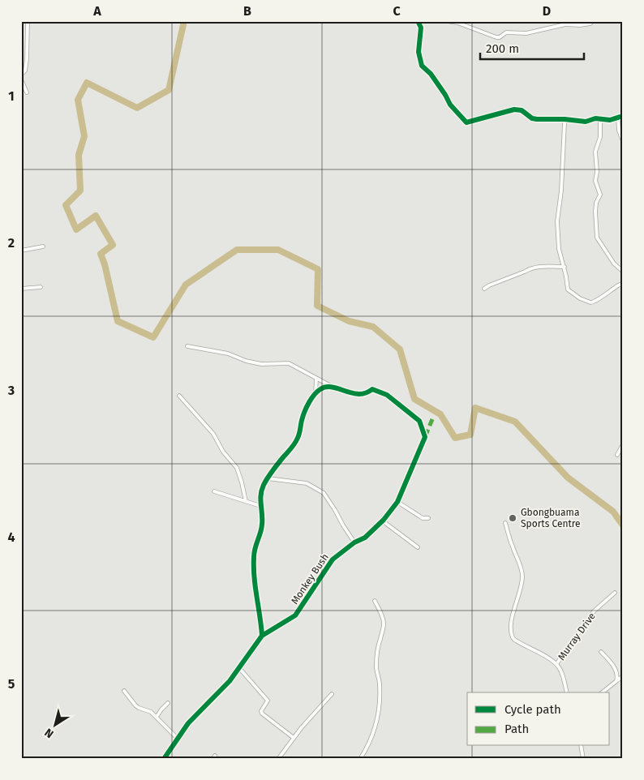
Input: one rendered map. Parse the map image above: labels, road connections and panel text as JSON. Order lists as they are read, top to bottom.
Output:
{
  "streets": {
    "street": ["Monkey Bush", "Murray Drive"]
  },
  "places": ["Gbongbuama Sports Centre"],
  "legend": ["Cycle path", "Path"],
  "scale_bar": "200 m",
  "north": "bottom left",
  "grid": {
    "columns": [
      "A",
      "B",
      "C",
      "D"
    ],
    "rows": [
      "1",
      "2",
      "3",
      "4",
      "5"
    ]
  }
}
